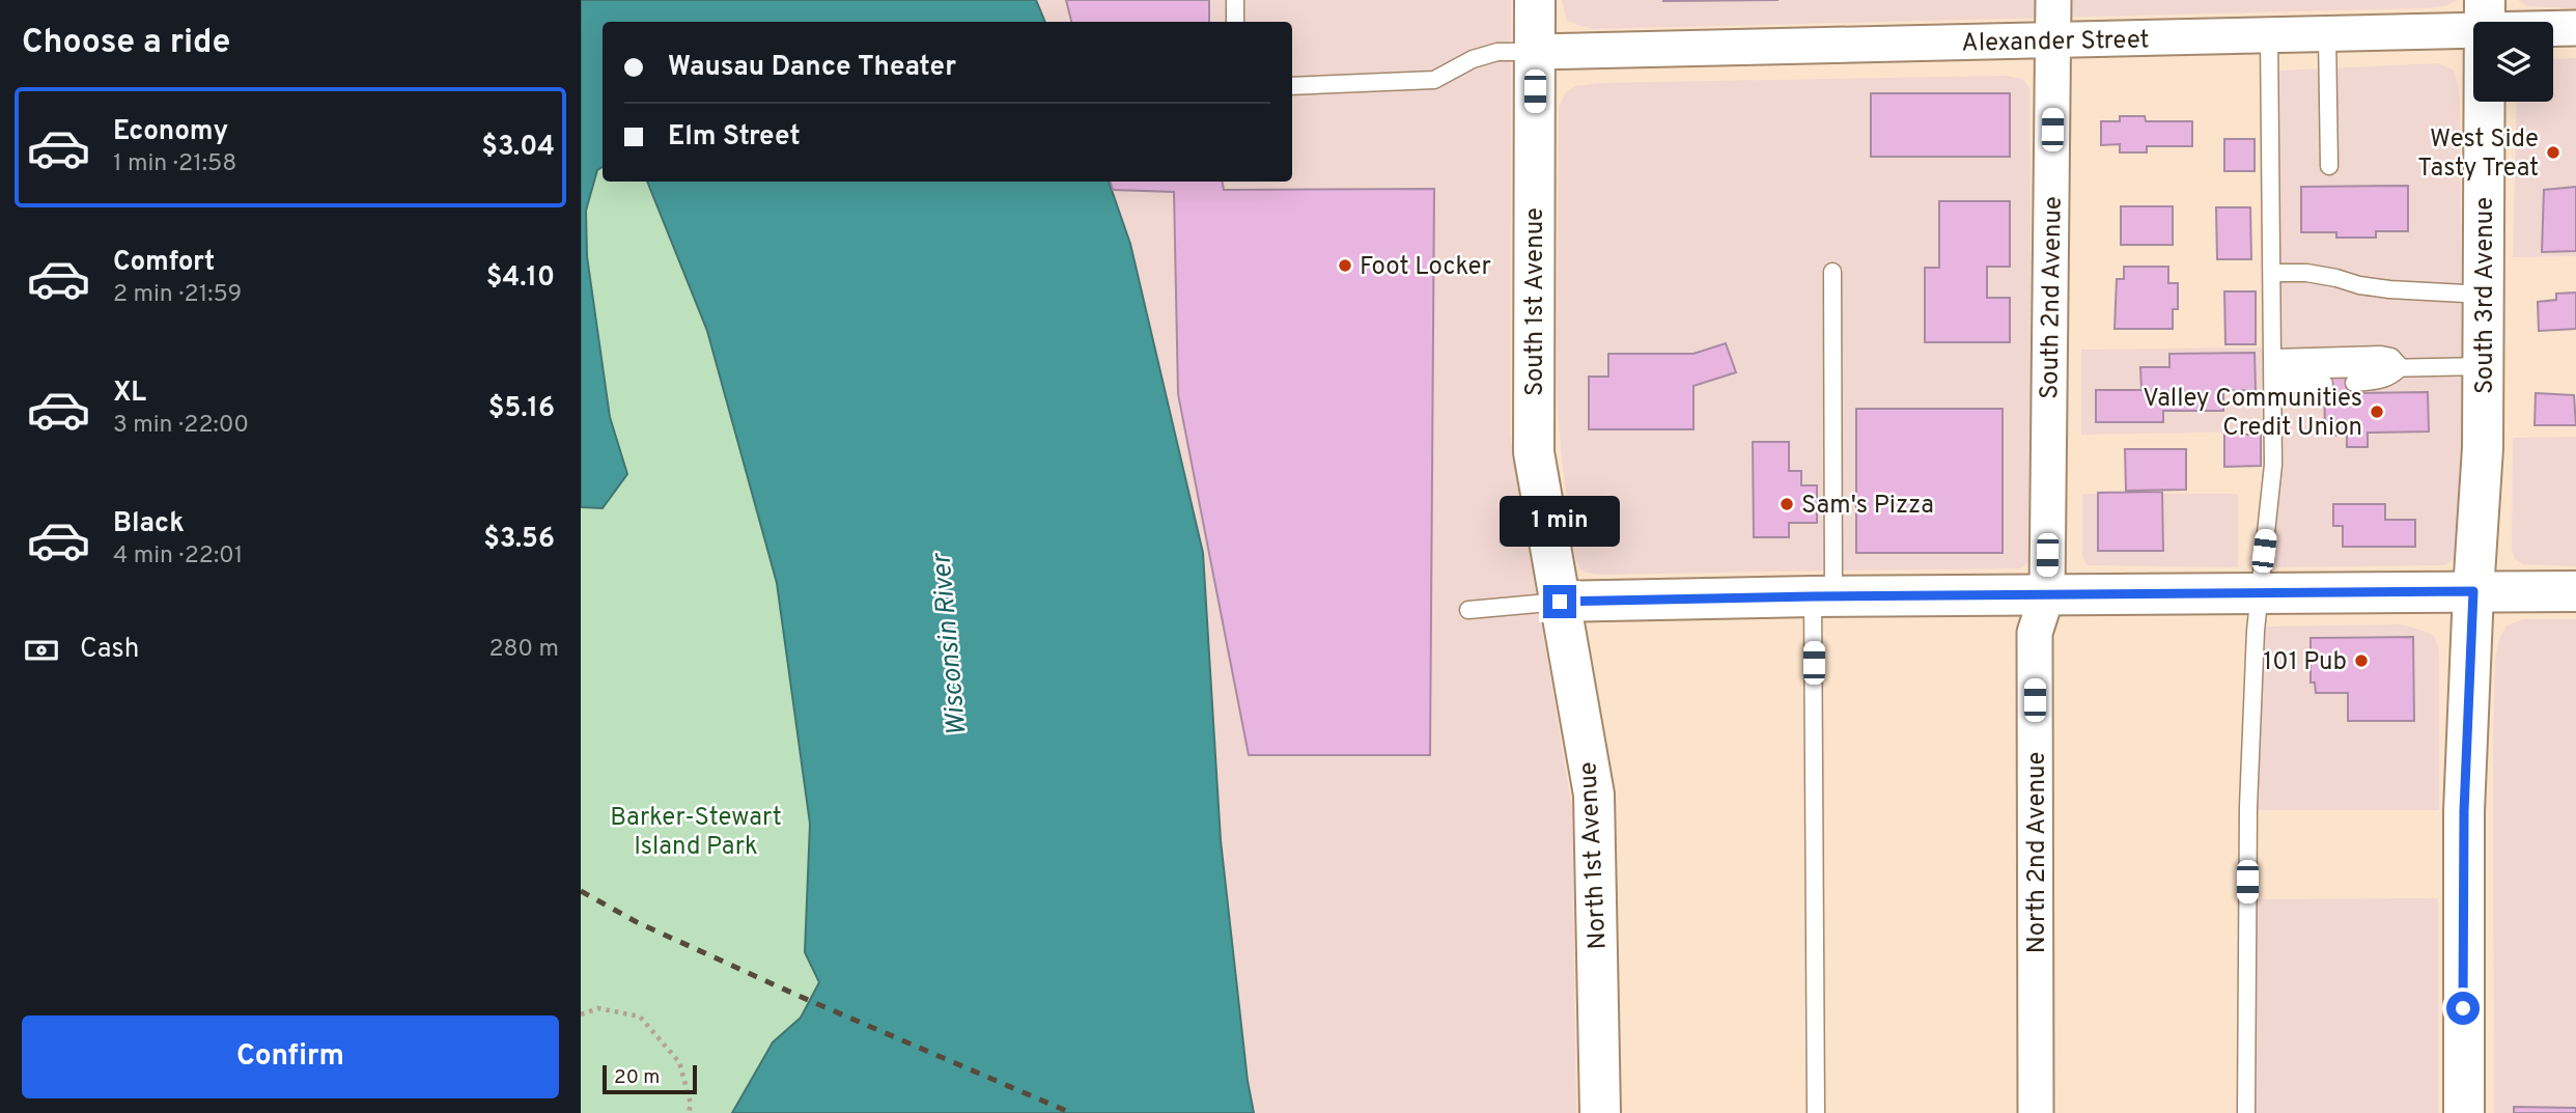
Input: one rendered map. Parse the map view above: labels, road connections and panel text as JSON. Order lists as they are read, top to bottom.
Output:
{
  "streets": {
    "main road": ["South 3rd Avenue", "South 1st Avenue", "North 1st Avenue"],
    "street": ["Alexander Street", "South 2nd Avenue", "North 2nd Avenue"]
  },
  "crossings": [
    ["Alexander Street", "South 3rd Avenue"],
    ["Alexander Street", "South 2nd Avenue"],
    ["Alexander Street", "South 1st Avenue"],
    ["South 2nd Avenue", "North 2nd Avenue"],
    ["South 1st Avenue", "North 1st Avenue"]
  ],
  "water": ["Wisconsin River"],
  "parks": ["Barker-Stewart Island Park"],
  "places": [
    "West Side Tasty Treat",
    "Foot Locker",
    "Valley Communities Credit Union",
    "Sam's Pizza",
    "101 Pub"
  ],
  "scale_bar": "20 m",
  "page": {
    "heading": "Choose a ride",
    "banner": ["Wausau Dance Theater", "Elm Street"],
    "list": [
      {
        "name": "Economy",
        "note": "1 min · 21:58",
        "value": "$3.04"
      },
      {
        "name": "Comfort",
        "note": "2 min · 21:59",
        "value": "$4.10"
      },
      {
        "name": "XL",
        "note": "3 min · 22:00",
        "value": "$5.16"
      },
      {
        "name": "Black",
        "note": "4 min · 22:01",
        "value": "$3.56"
      }
    ],
    "bubble": "1 min",
    "pay": ["Cash", "280 m"],
    "buttons": "Confirm",
    "scale": "20 m"
  }
}
